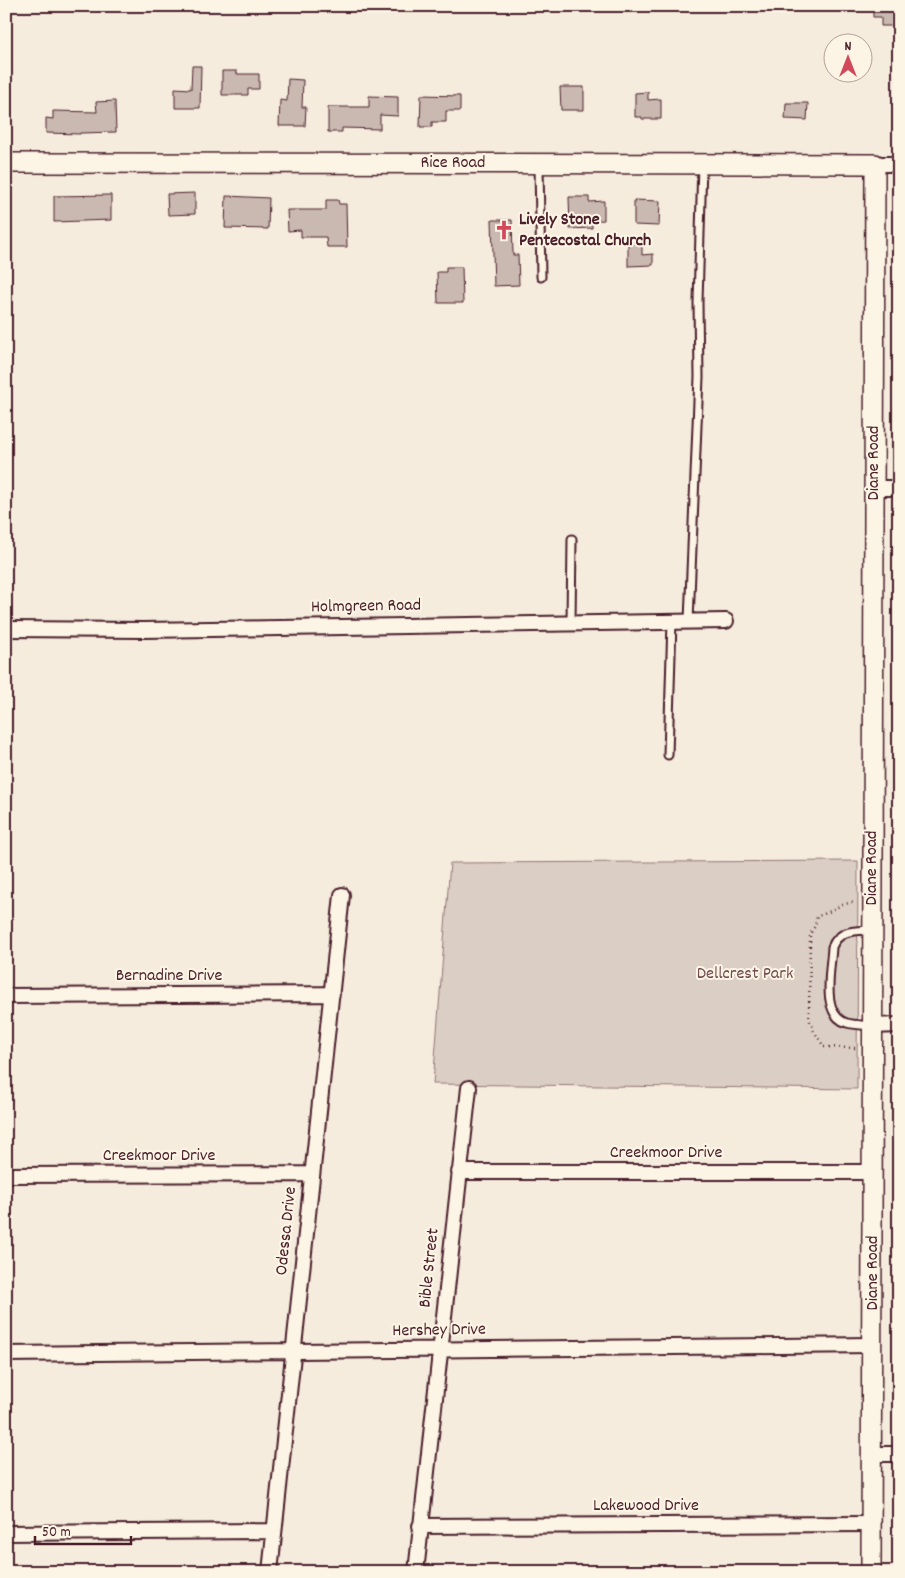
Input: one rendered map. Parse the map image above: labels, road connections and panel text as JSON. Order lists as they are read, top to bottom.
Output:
{
  "streets": {
    "street": [
      "Rice Road",
      "Diane Road",
      "Holmgreen Road",
      "Bernadine Drive",
      "Creekmoor Drive",
      "Odessa Drive",
      "Bible Street",
      "Hershey Drive",
      "Lakewood Drive"
    ]
  },
  "crossings": [
    ["Rice Road", "Diane Road"],
    ["Diane Road", "Creekmoor Drive"],
    ["Diane Road", "Hershey Drive"],
    ["Diane Road", "Lakewood Drive"],
    ["Bernadine Drive", "Odessa Drive"],
    ["Creekmoor Drive", "Odessa Drive"],
    ["Creekmoor Drive", "Bible Street"],
    ["Odessa Drive", "Hershey Drive"],
    ["Bible Street", "Hershey Drive"],
    ["Bible Street", "Lakewood Drive"]
  ],
  "parks": ["Dellcrest Park"],
  "places": {
    "church": ["Lively Stone Pentecostal Church"]
  },
  "scale_bar": "50 m",
  "north": "top"
}
